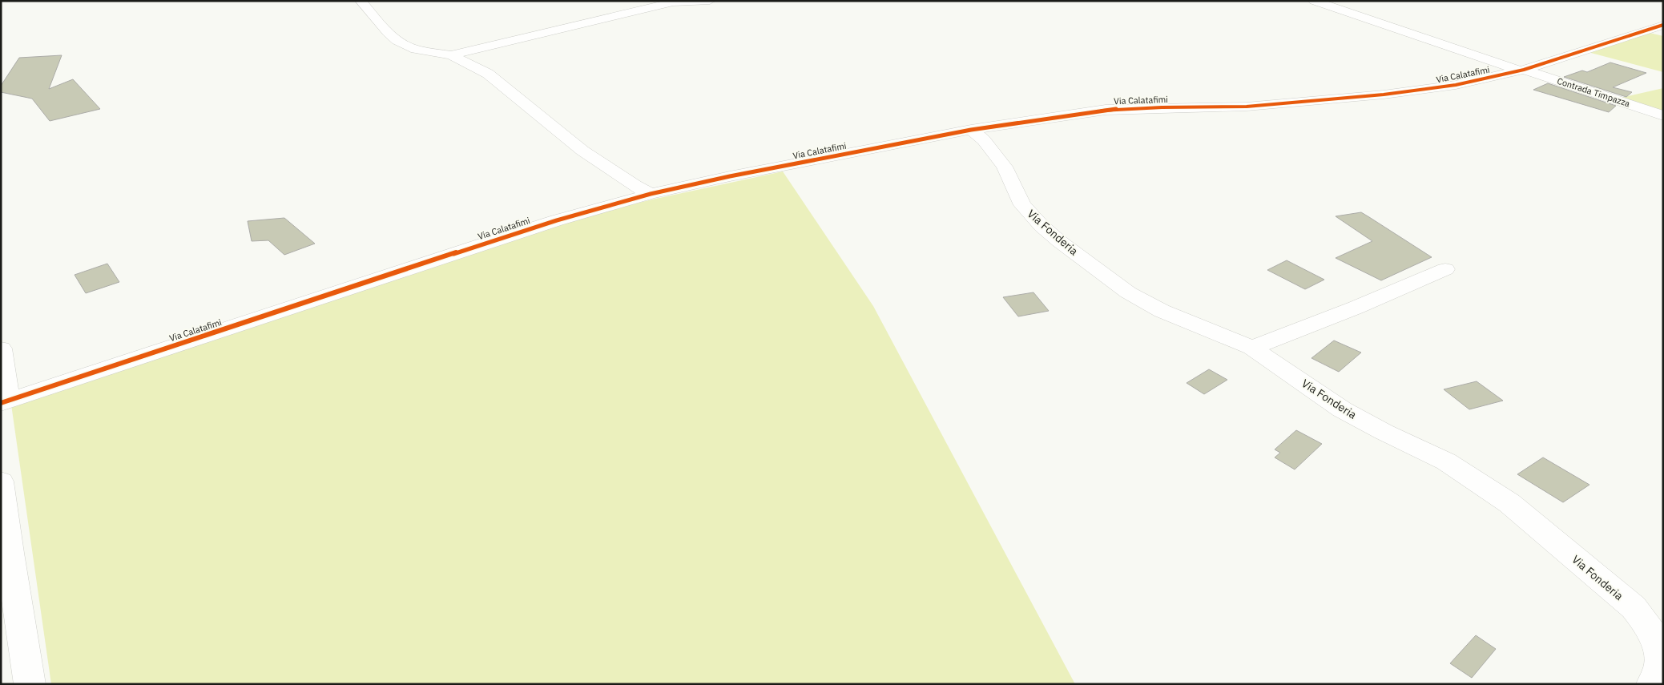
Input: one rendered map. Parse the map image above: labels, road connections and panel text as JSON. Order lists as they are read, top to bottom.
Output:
{
  "streets": {
    "street": ["Via Calatafimi", "Contrada Timpazza", "Via Fonderia"]
  },
  "crossings": [
    ["Via Calatafimi", "Contrada Timpazza"],
    ["Via Calatafimi", "Via Fonderia"]
  ]
}
